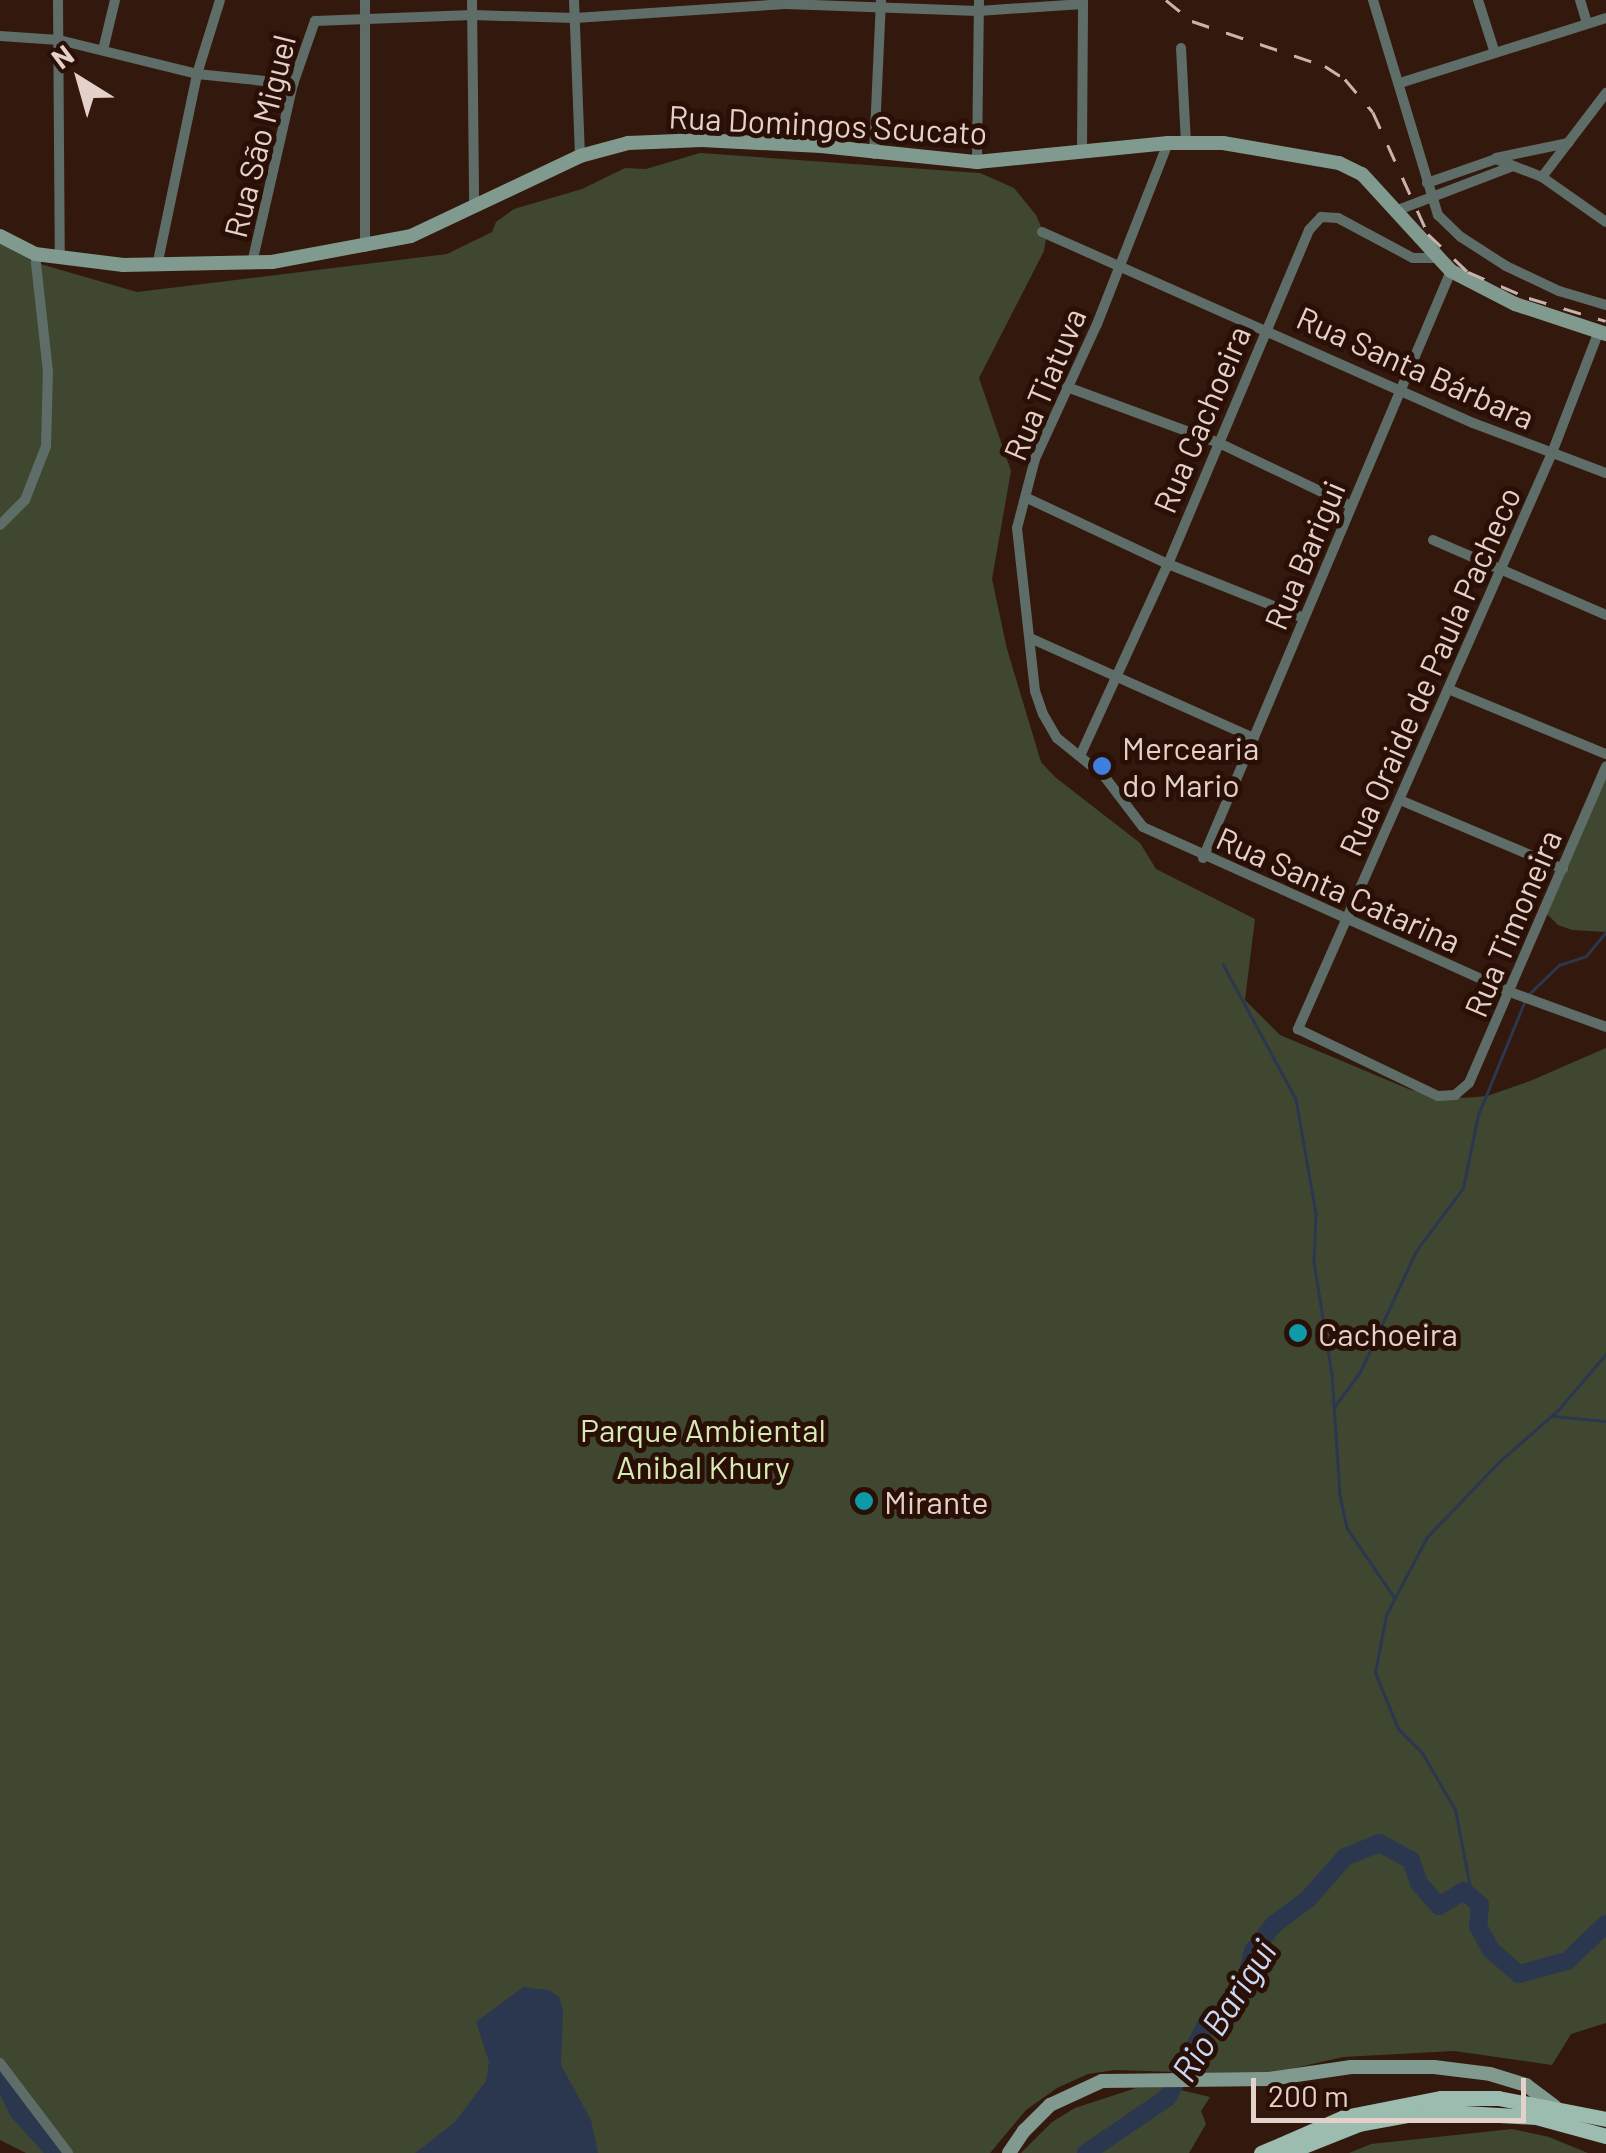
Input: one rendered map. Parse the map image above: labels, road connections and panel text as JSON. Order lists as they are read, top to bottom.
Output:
{
  "streets": {
    "main road": ["Rua Domingos Scucato"],
    "street": [
      "Rua São Miguel",
      "Rua Santa Bárbara",
      "Rua Tiatuva",
      "Rua Cachoeira",
      "Rua Barigui",
      "Rua Oraide de Paula Pacheco",
      "Rua Santa Catarina",
      "Rua Timoneira"
    ]
  },
  "crossings": [
    ["Rua Domingos Scucato", "Rua São Miguel"],
    ["Rua Domingos Scucato", "Rua Tiatuva"],
    ["Rua Domingos Scucato", "Rua Cachoeira"],
    ["Rua Domingos Scucato", "Rua Barigui"],
    ["Rua Domingos Scucato", "Rua Oraide de Paula Pacheco"],
    ["Rua Santa Bárbara", "Rua Tiatuva"],
    ["Rua Santa Bárbara", "Rua Cachoeira"],
    ["Rua Santa Bárbara", "Rua Barigui"],
    ["Rua Santa Bárbara", "Rua Oraide de Paula Pacheco"],
    ["Rua Tiatuva", "Rua Cachoeira"],
    ["Rua Tiatuva", "Rua Santa Catarina"],
    ["Rua Cachoeira", "Rua Santa Catarina"],
    ["Rua Barigui", "Rua Santa Catarina"],
    ["Rua Oraide de Paula Pacheco", "Rua Santa Catarina"],
    ["Rua Oraide de Paula Pacheco", "Rua Timoneira"],
    ["Rua Santa Catarina", "Rua Timoneira"]
  ],
  "water": ["Rio Barigui"],
  "parks": ["Parque Ambiental Anibal Khury"],
  "places": ["Mercearia do Mario", "Cachoeira", "Mirante"],
  "scale_bar": "200 m",
  "north": "top left"
}
